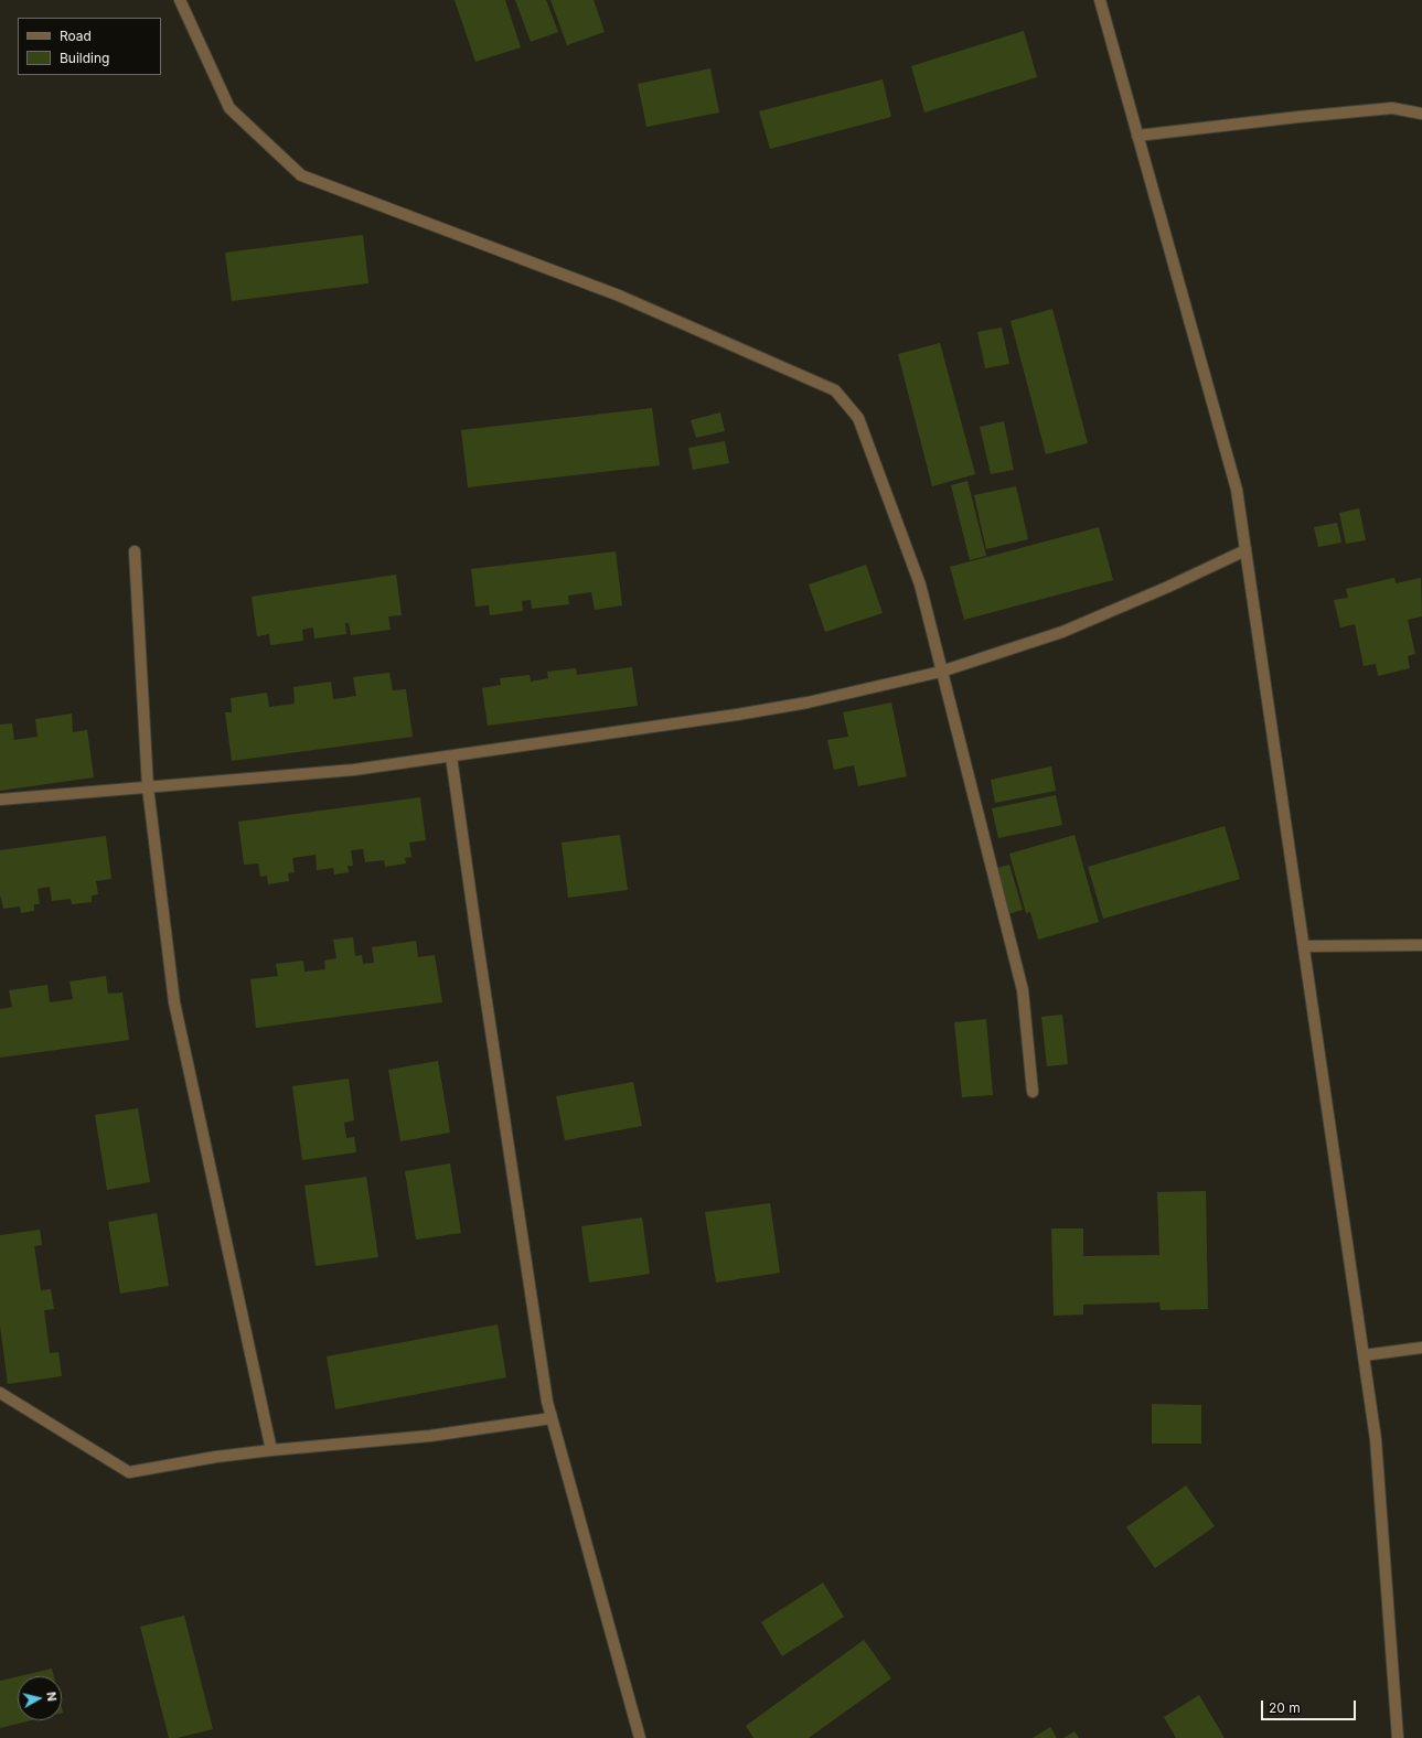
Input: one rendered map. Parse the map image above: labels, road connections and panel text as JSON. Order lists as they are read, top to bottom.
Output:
{
  "legend": ["Road", "Building"],
  "scale_bar": "20 m",
  "north": "right"
}
